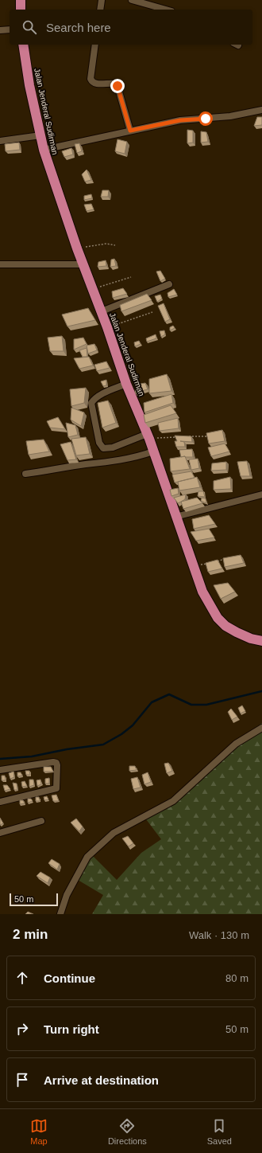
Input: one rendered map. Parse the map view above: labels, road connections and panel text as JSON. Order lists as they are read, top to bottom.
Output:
{
  "streets": {
    "highway": ["Jalan Jenderal Sudirman"]
  },
  "scale_bar": "50 m",
  "page": {
    "search": "Search here",
    "scale": "50 m",
    "heading": ["2 min", "Walk · 130 m"],
    "list": [
      ["Continue", "80 m"],
      ["Turn right", "50 m"],
      "Arrive at destination"
    ],
    "nav": ["Map", "Directions", "Saved"]
  }
}
